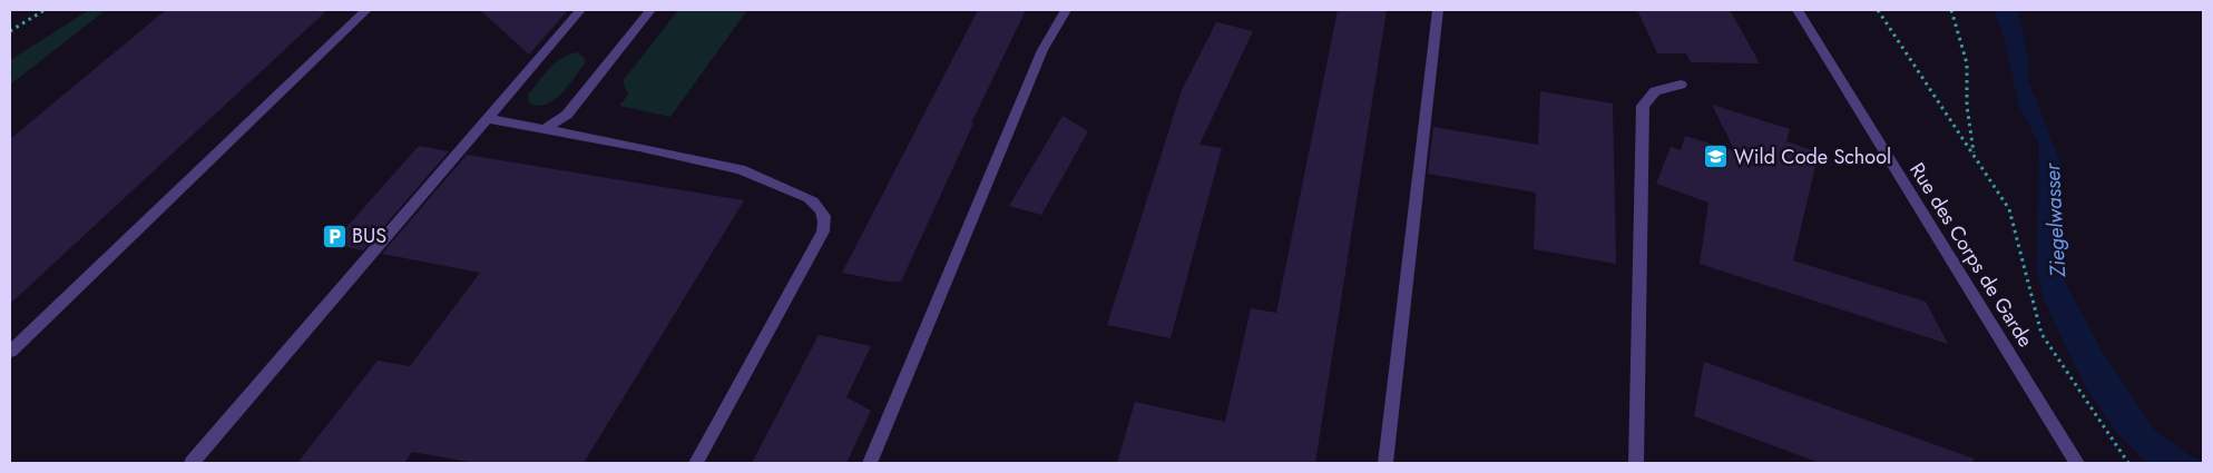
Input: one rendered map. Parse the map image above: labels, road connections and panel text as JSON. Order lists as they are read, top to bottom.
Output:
{
  "streets": {
    "street": ["Rue des Corps de Garde"]
  },
  "water": ["Ziegelwasser"],
  "places": {
    "school or university": ["Wild Code School"],
    "parking": ["BUS"]
  }
}
